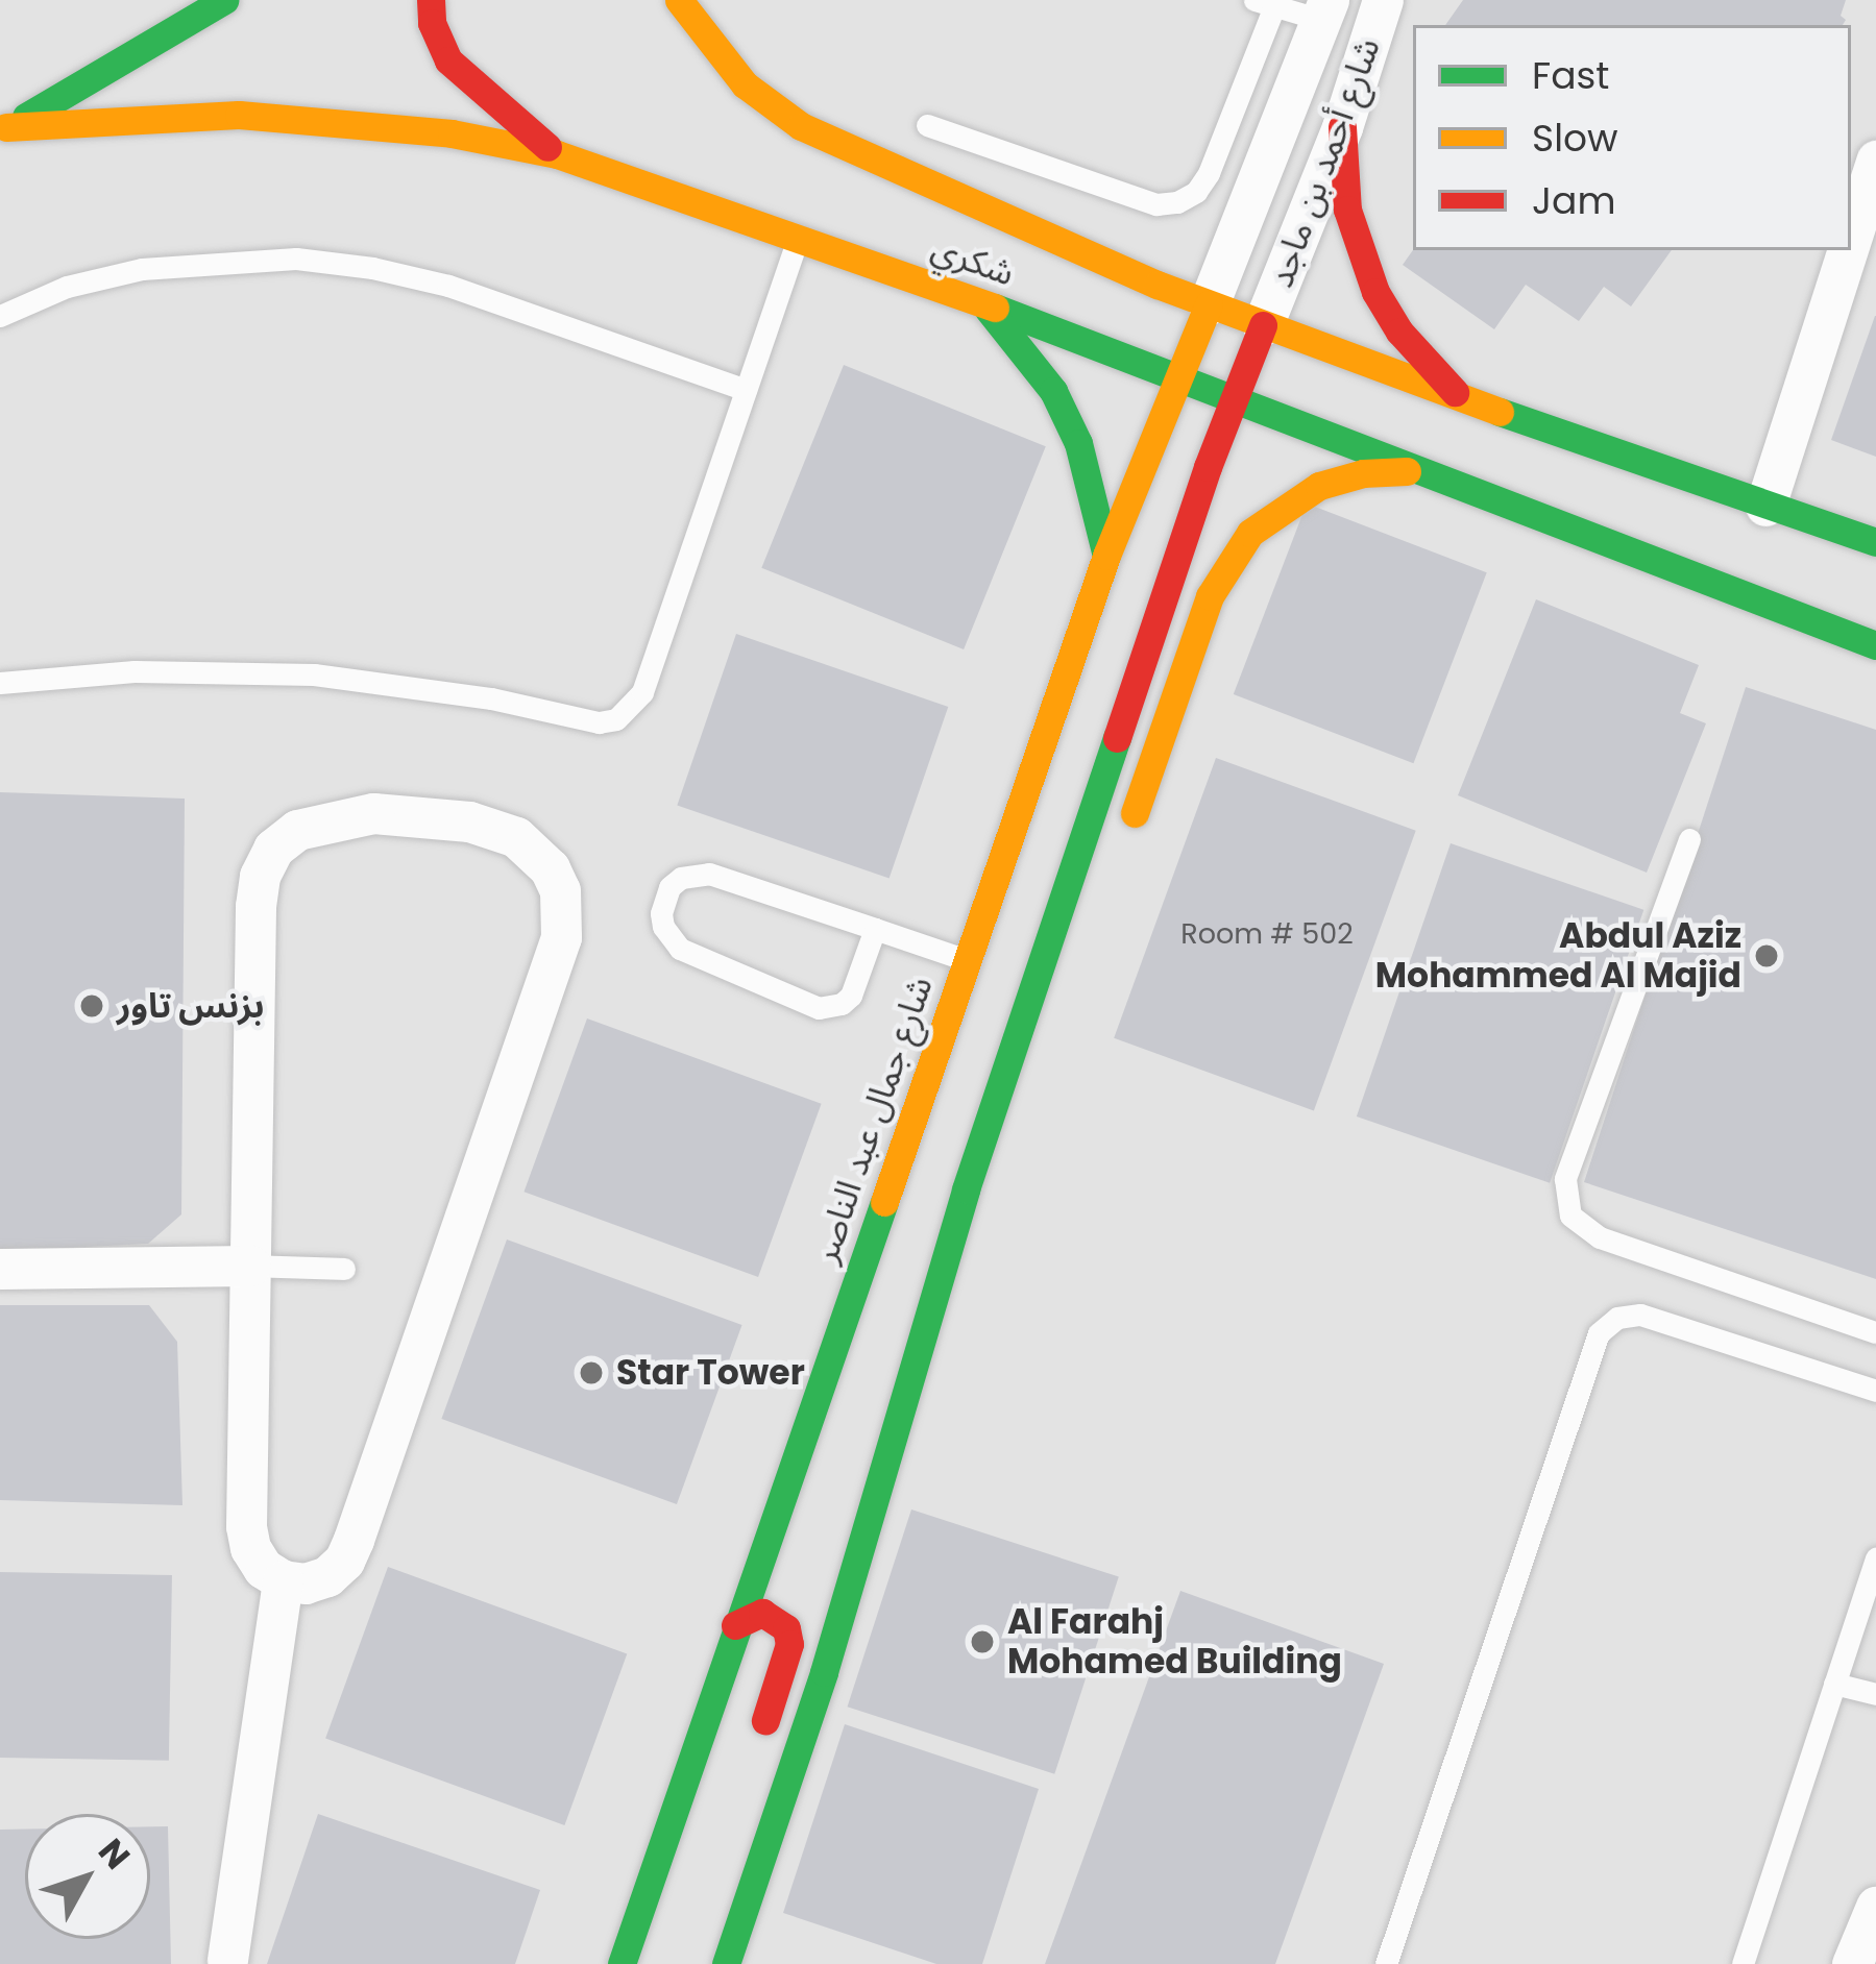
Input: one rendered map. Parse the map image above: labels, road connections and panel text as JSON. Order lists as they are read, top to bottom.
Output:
{
  "streets": {
    "street": ["شارع أحمد بن ماجد", "شكري", "شارع جمال عبد الناصر"]
  },
  "crossings": [
    ["شارع أحمد بن ماجد", "شكري"],
    ["شارع أحمد بن ماجد", "شارع جمال عبد الناصر"],
    ["شكري", "شارع جمال عبد الناصر"]
  ],
  "places": [
    "Abdul Aziz Mohammed Al Majid",
    "بزنس تاور",
    "Star Tower",
    "Al Farahj Mohamed Building"
  ],
  "house_numbers": ["Room # 502"],
  "legend": ["Fast", "Slow", "Jam"],
  "north": "top right"
}
